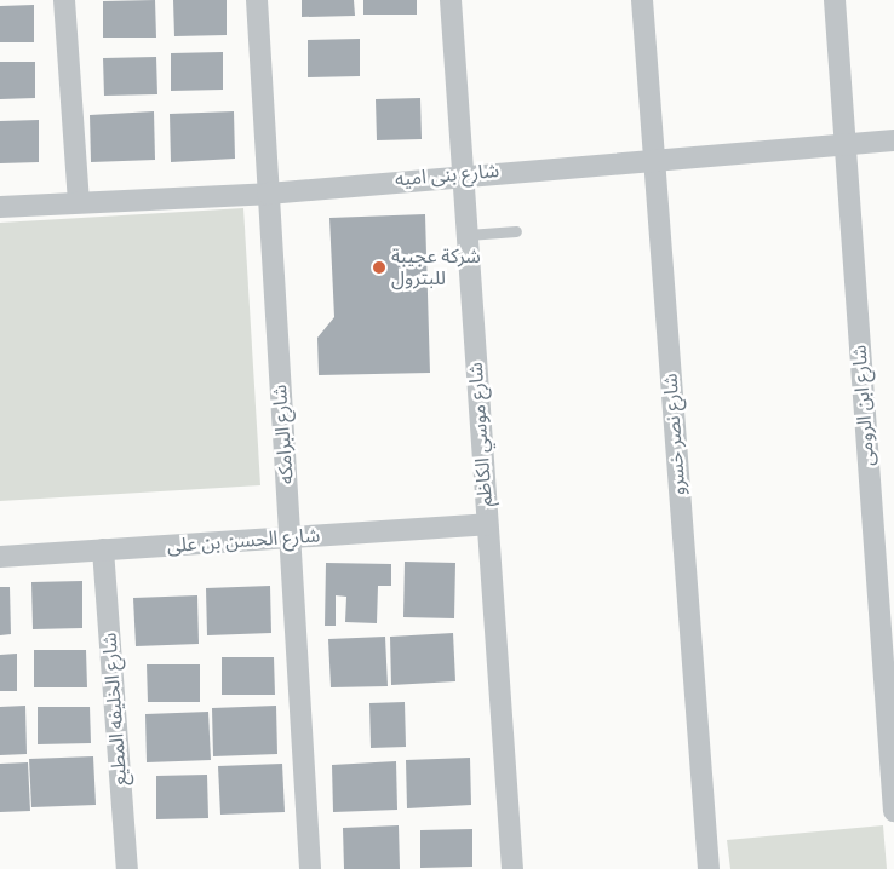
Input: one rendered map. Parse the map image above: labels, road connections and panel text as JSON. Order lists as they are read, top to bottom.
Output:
{
  "streets": {
    "street": [
      "شارع بنى اميه",
      "شارع ابن الرومى",
      "شارع البرامكه",
      "شارع موسي الكاظم",
      "شارع نصر خسرو",
      "شارع الحسن بن على",
      "شارع الخليفه المطيع"
    ]
  },
  "crossings": [
    ["شارع بنى اميه", "شارع ابن الرومى"],
    ["شارع بنى اميه", "شارع البرامكه"],
    ["شارع بنى اميه", "شارع موسي الكاظم"],
    ["شارع بنى اميه", "شارع نصر خسرو"],
    ["شارع البرامكه", "شارع الحسن بن على"],
    ["شارع موسي الكاظم", "شارع الحسن بن على"],
    ["شارع الحسن بن على", "شارع الخليفه المطيع"]
  ],
  "places": ["شركة عجيبة للبترول"]
}
